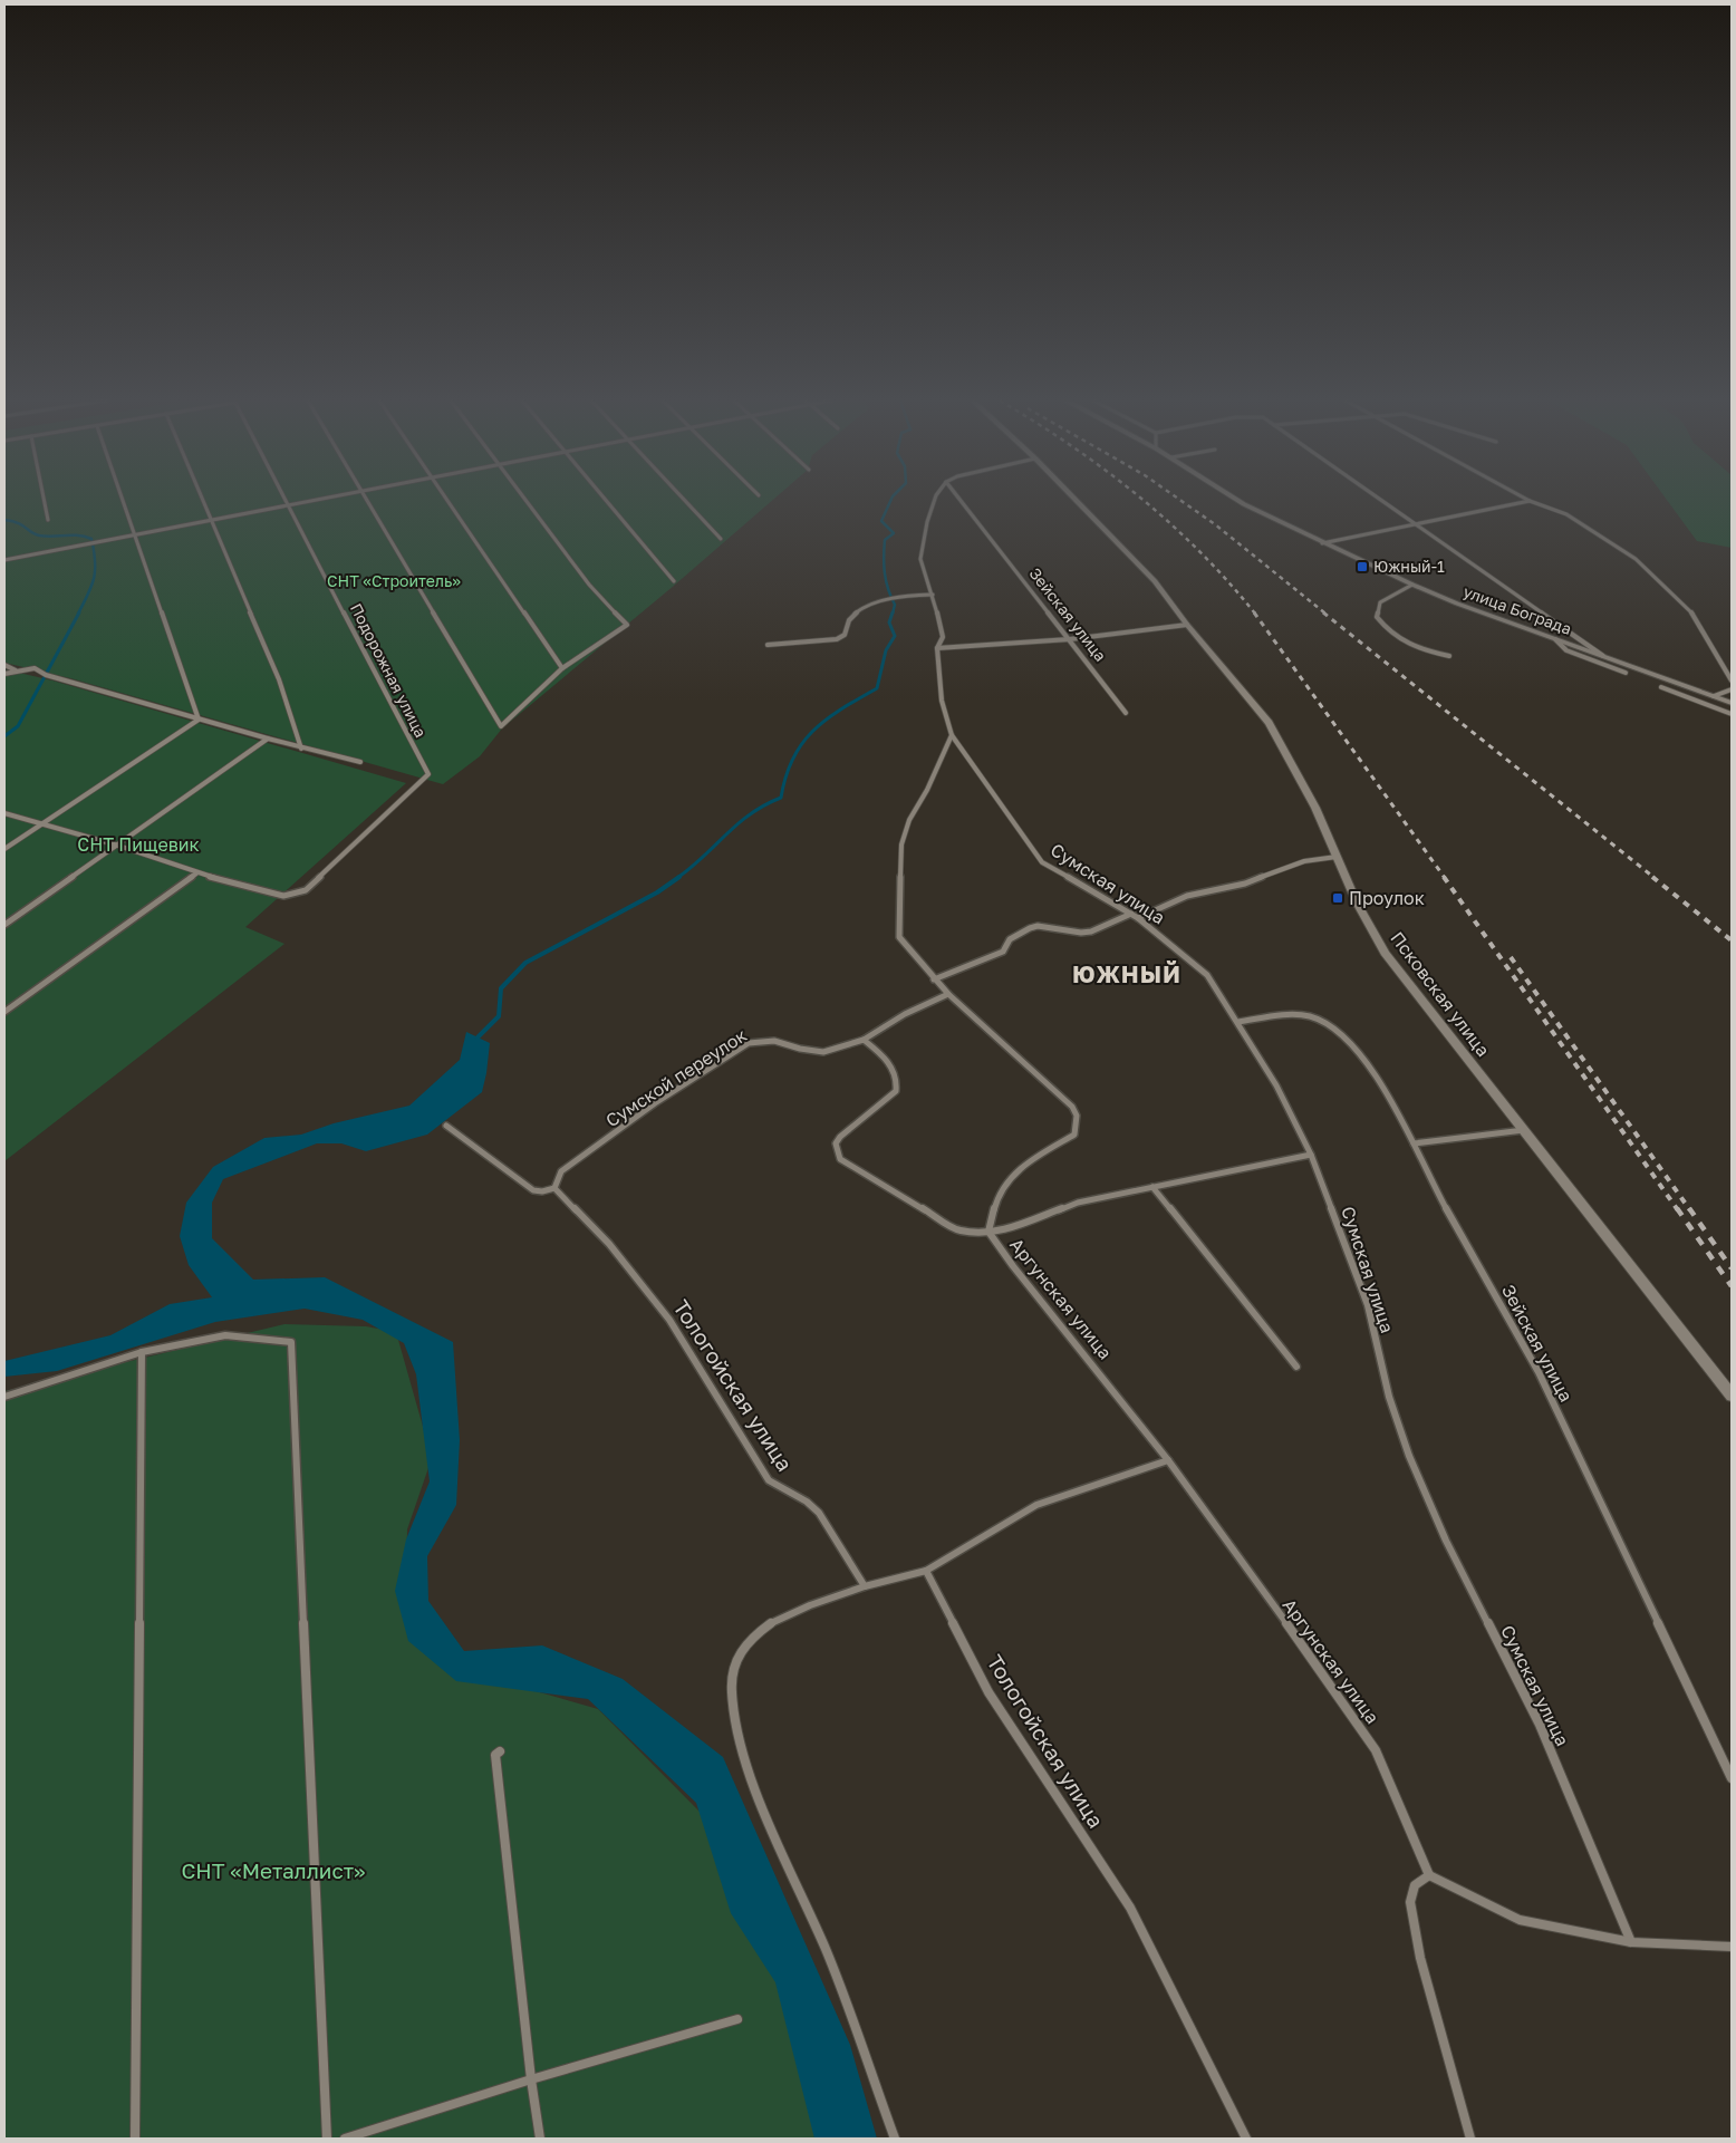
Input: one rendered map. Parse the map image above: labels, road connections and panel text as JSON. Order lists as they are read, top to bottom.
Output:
{
  "streets": {
    "street": [
      "улица Бограда",
      "Зейская улица",
      "Подорожная улица",
      "Сумская улица",
      "Псковская улица",
      "Сумской переулок",
      "Аргунская улица",
      "Тологойская улица"
    ]
  },
  "crossings": [
    ["Зейская улица", "Сумская улица"],
    ["Сумская улица", "Аргунская улица"],
    ["Сумской переулок", "Аргунская улица"],
    ["Сумской переулок", "Тологойская улица"]
  ],
  "districts": ["ЮЖНЫЙ"],
  "parks": ["СНТ «Строитель»", "СНТ Пищевик", "СНТ «Металлист»"],
  "places": {
    "transit": ["Южный-1", "Проулок"]
  }
}
